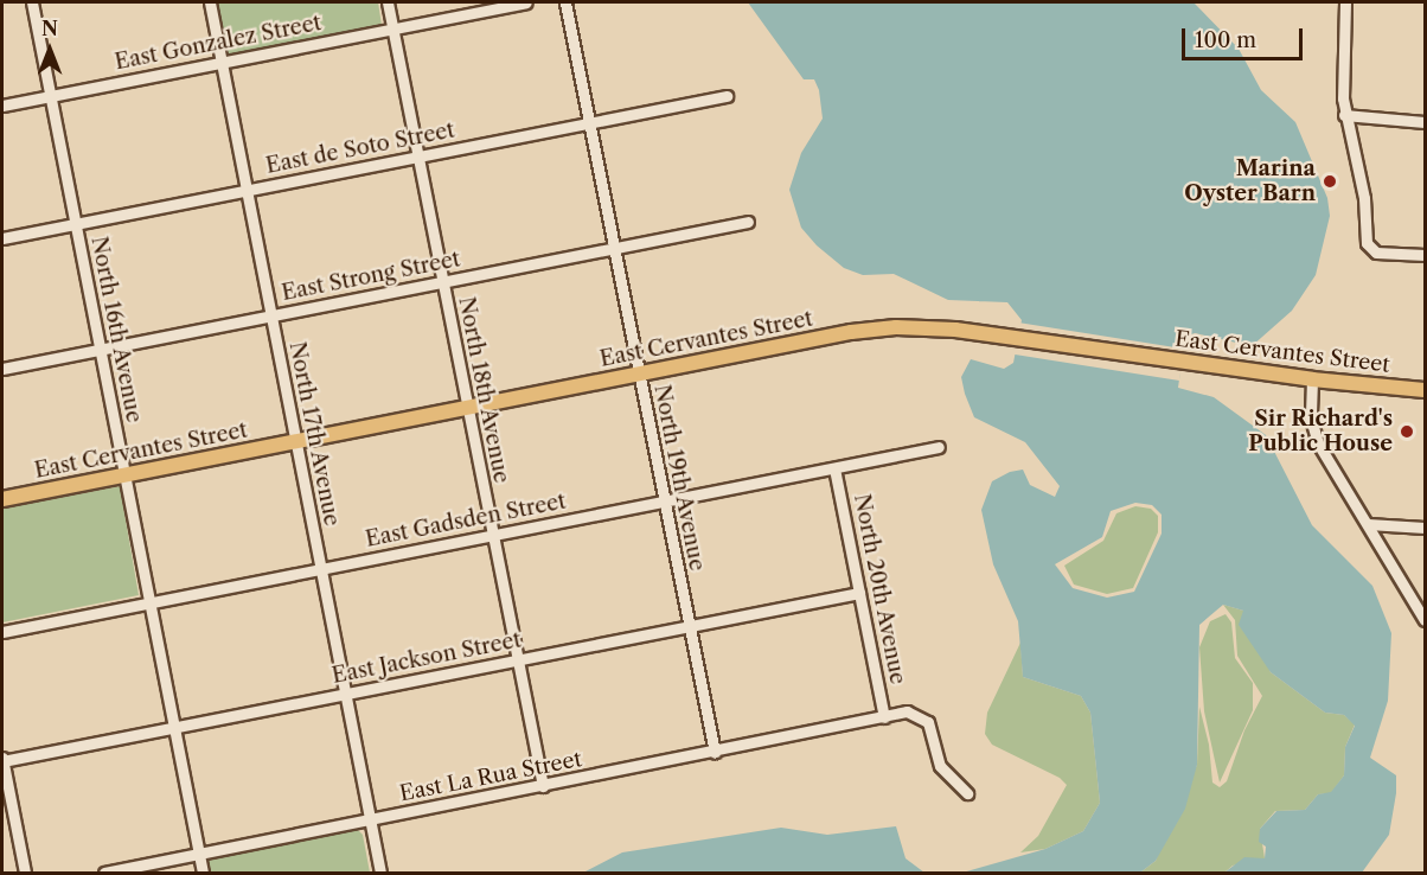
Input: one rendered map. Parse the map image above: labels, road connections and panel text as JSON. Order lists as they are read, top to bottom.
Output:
{
  "streets": {
    "main road": ["East Cervantes Street"],
    "street": [
      "East Gonzalez Street",
      "East de Soto Street",
      "East Strong Street",
      "North 16th Avenue",
      "North 18th Avenue",
      "North 17th Avenue",
      "North 19th Avenue",
      "East Gadsden Street",
      "North 20th Avenue",
      "East Jackson Street",
      "East La Rua Street"
    ]
  },
  "crossings": [
    ["East Gonzalez Street", "North 16th Avenue"],
    ["East Gonzalez Street", "North 18th Avenue"],
    ["East Gonzalez Street", "North 17th Avenue"],
    ["East de Soto Street", "North 16th Avenue"],
    ["East de Soto Street", "North 18th Avenue"],
    ["East de Soto Street", "North 17th Avenue"],
    ["East de Soto Street", "North 19th Avenue"],
    ["East Strong Street", "North 16th Avenue"],
    ["East Strong Street", "North 18th Avenue"],
    ["East Strong Street", "North 17th Avenue"],
    ["East Strong Street", "North 19th Avenue"],
    ["North 16th Avenue", "East Cervantes Street"],
    ["North 16th Avenue", "East Gadsden Street"],
    ["North 16th Avenue", "East Jackson Street"],
    ["North 16th Avenue", "East La Rua Street"],
    ["East Cervantes Street", "North 18th Avenue"],
    ["East Cervantes Street", "North 17th Avenue"],
    ["East Cervantes Street", "North 19th Avenue"],
    ["North 18th Avenue", "East Gadsden Street"],
    ["North 18th Avenue", "East Jackson Street"],
    ["North 18th Avenue", "East La Rua Street"],
    ["North 17th Avenue", "East Gadsden Street"],
    ["North 17th Avenue", "East Jackson Street"],
    ["North 17th Avenue", "East La Rua Street"],
    ["North 19th Avenue", "East Gadsden Street"],
    ["North 19th Avenue", "East Jackson Street"],
    ["North 19th Avenue", "East La Rua Street"],
    ["East Gadsden Street", "North 20th Avenue"],
    ["North 20th Avenue", "East Jackson Street"],
    ["North 20th Avenue", "East La Rua Street"]
  ],
  "places": ["Marina Oyster Barn", "Sir Richard's Public House"],
  "scale_bar": "100 m",
  "north": "top"
}
